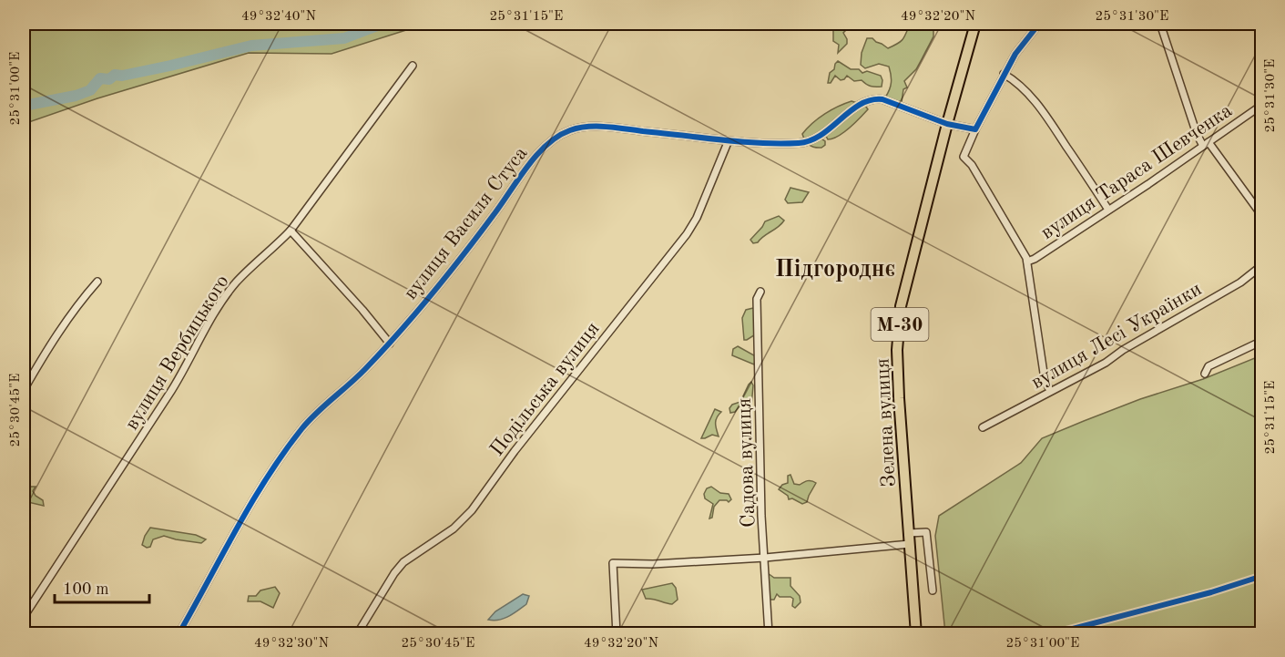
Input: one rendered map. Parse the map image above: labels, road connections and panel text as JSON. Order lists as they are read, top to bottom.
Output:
{
  "streets": {
    "highway": ["М-30", "Зелена вулиця"],
    "street": [
      "вулиця Тараса Шевченка",
      "вулиця Василя Стуса",
      "вулиця Лесі Українки",
      "вулиця Вербицького",
      "Подільська вулиця",
      "Садова вулиця"
    ]
  },
  "crossings": [
    ["вулиця Василя Стуса", "Подільська вулиця"],
    ["вулиця Василя Стуса", "Зелена вулиця"]
  ],
  "districts": ["Підгороднє"],
  "scale_bar": "100 m",
  "coordinates": [
    "49°32'40\"N",
    "25°31'15\"E",
    "49°32'20\"N",
    "25°31'30\"E",
    "25°31'00\"E",
    "25°30'45\"E",
    "49°32'30\"N"
  ]
}
